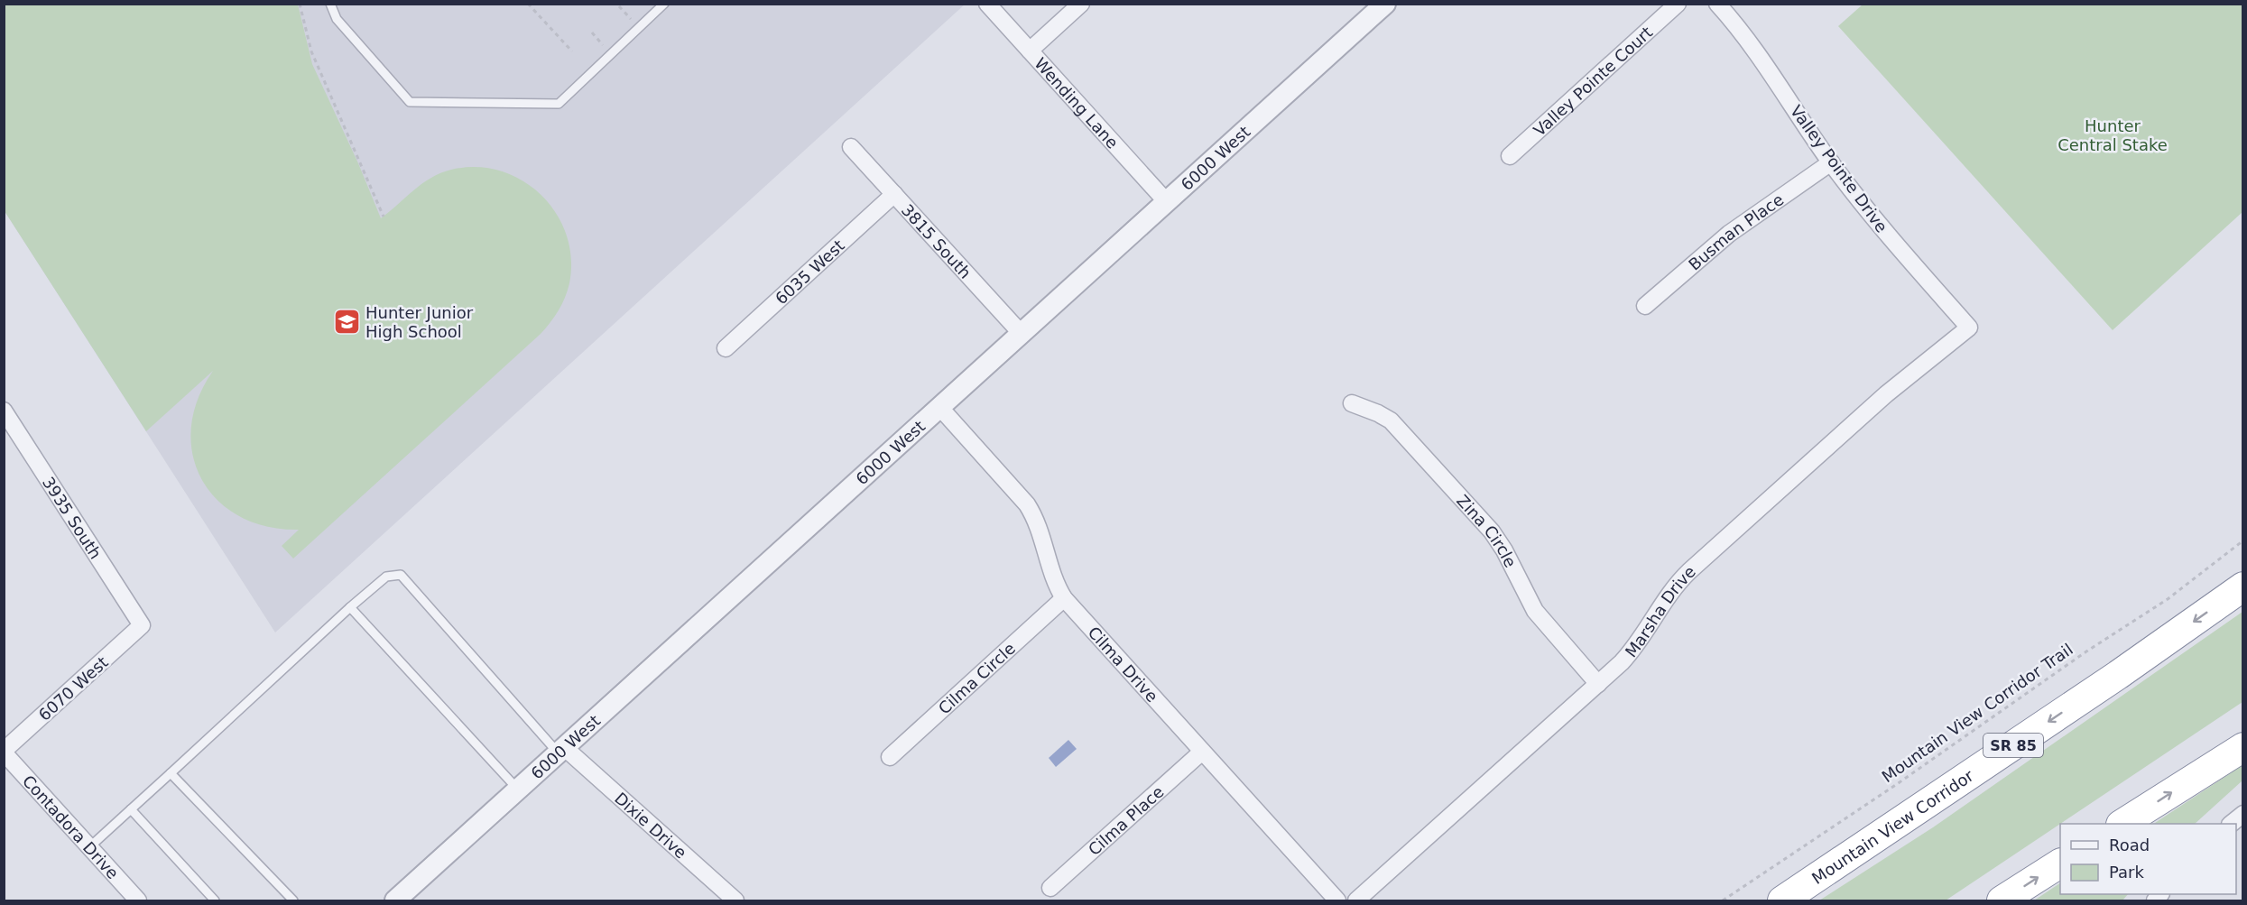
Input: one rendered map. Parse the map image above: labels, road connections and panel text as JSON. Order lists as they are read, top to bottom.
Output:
{
  "streets": {
    "highway": ["SR 85", "Mountain View Corridor"],
    "street": [
      "Valley Pointe Court",
      "Wending Lane",
      "6000 West",
      "Valley Pointe Drive",
      "Busman Place",
      "3815 South",
      "6035 West",
      "3935 South",
      "Zina Circle",
      "Marsha Drive",
      "Cilma Drive",
      "Cilma Circle",
      "6070 West",
      "Cilma Place",
      "Dixie Drive",
      "Contadora Drive"
    ],
    "path": ["Mountain View Corridor Trail"]
  },
  "crossings": [
    ["Wending Lane", "6000 West"],
    ["6000 West", "3815 South"],
    ["6000 West", "Cilma Drive"],
    ["6000 West", "Dixie Drive"],
    ["Valley Pointe Drive", "Busman Place"],
    ["Valley Pointe Drive", "Marsha Drive"],
    ["3815 South", "6035 West"],
    ["3935 South", "6070 West"],
    ["Zina Circle", "Marsha Drive"],
    ["Cilma Drive", "Cilma Circle"],
    ["Cilma Drive", "Cilma Place"],
    ["6070 West", "Contadora Drive"]
  ],
  "parks": ["Hunter Central Stake"],
  "places": {
    "school or university": ["Hunter Junior High School"]
  },
  "legend": ["Road", "Park"]
}
